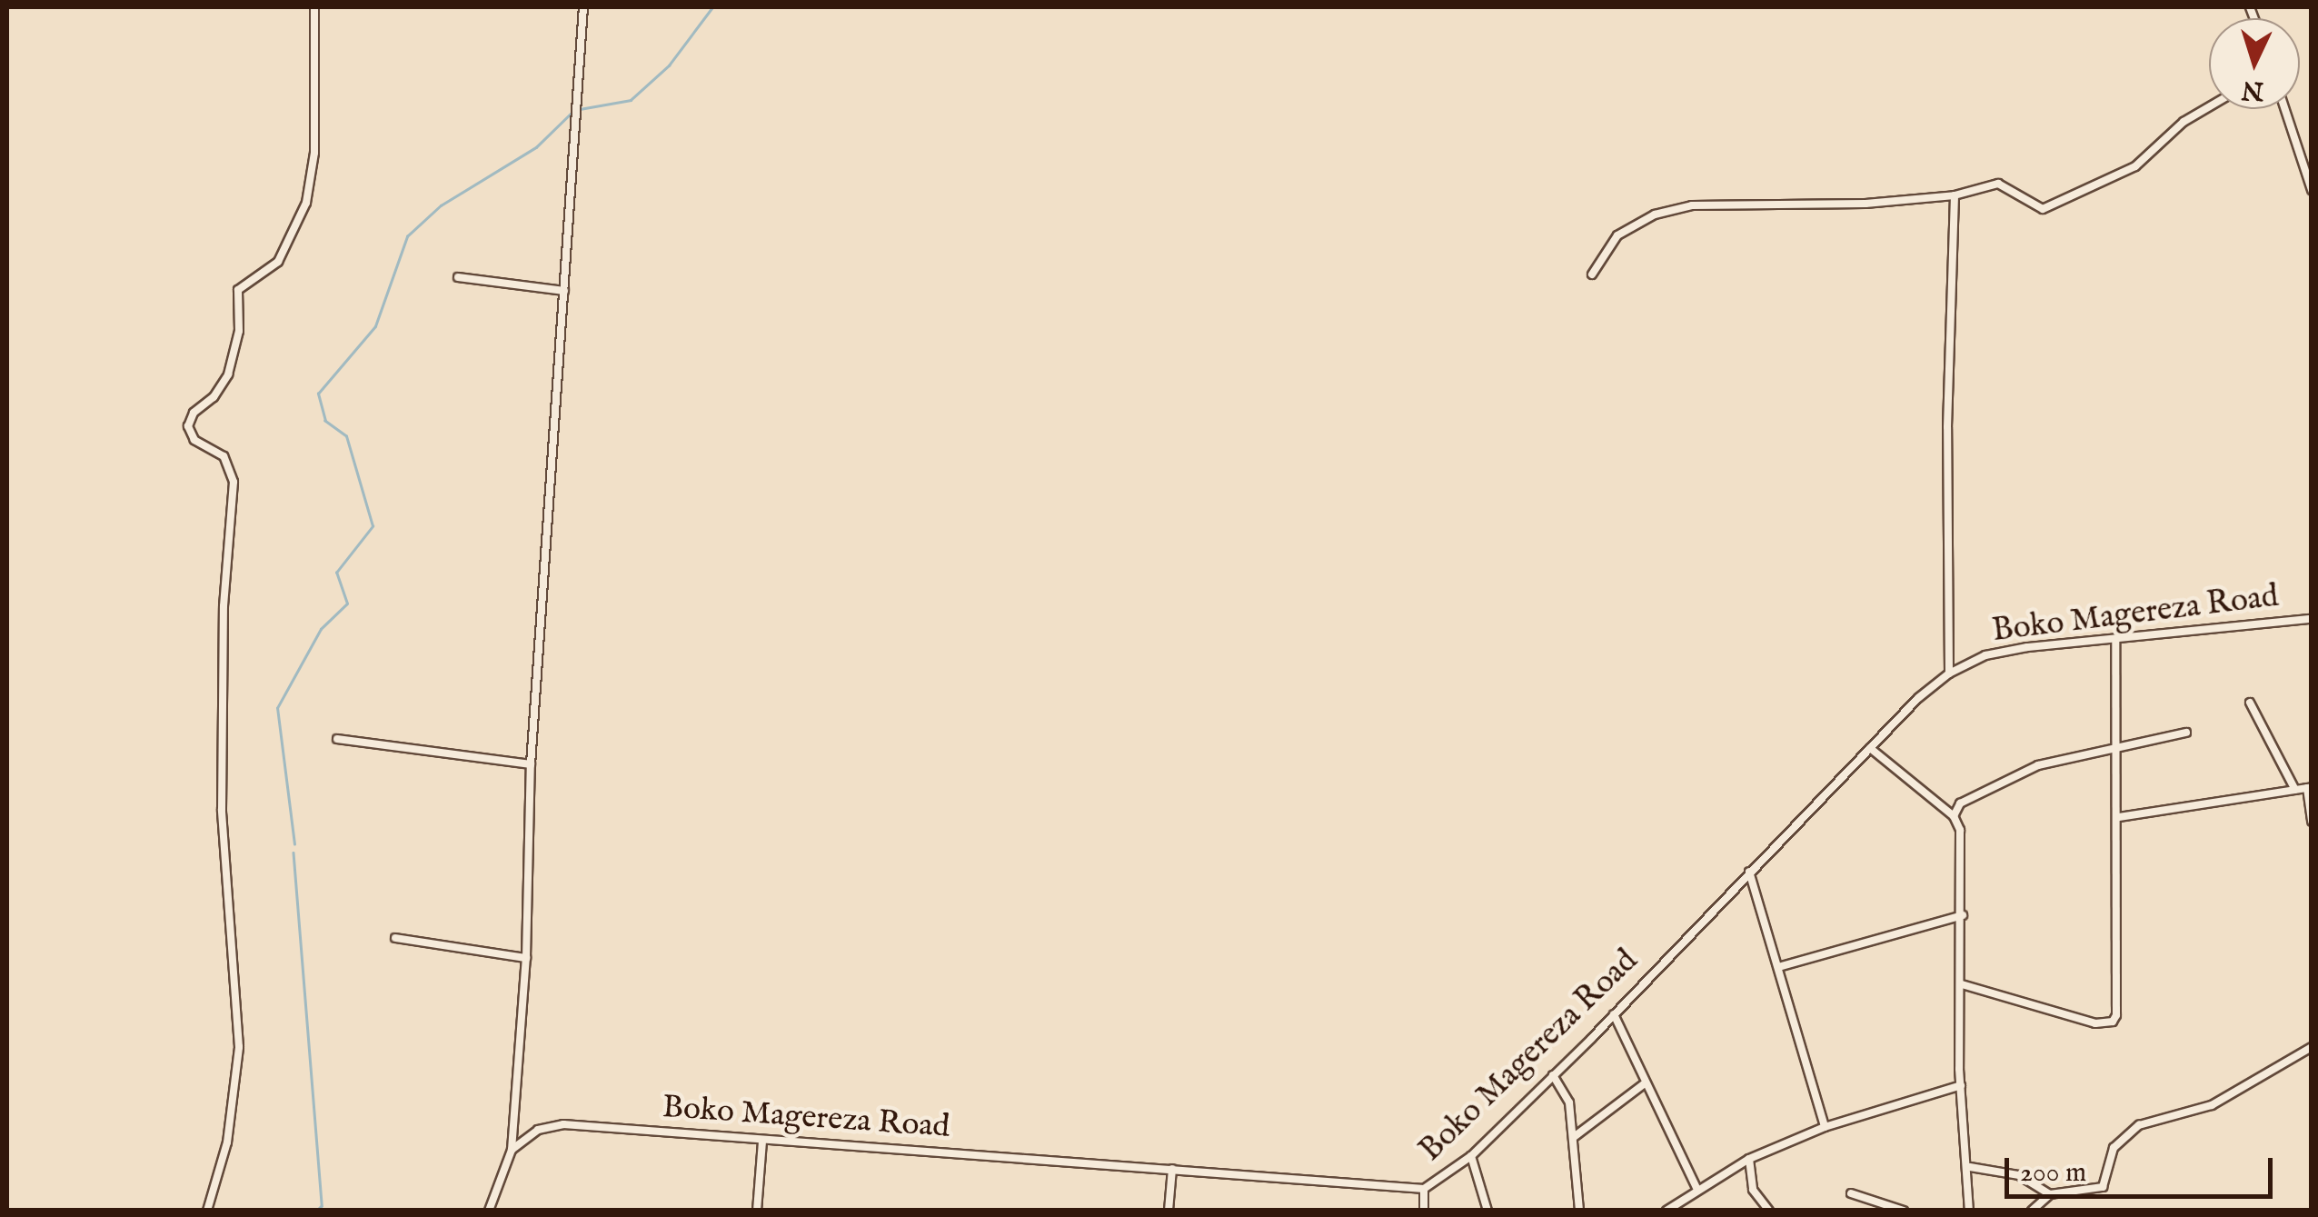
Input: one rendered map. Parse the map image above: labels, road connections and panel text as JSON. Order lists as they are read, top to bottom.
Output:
{
  "streets": {
    "street": ["Boko Magereza Road"]
  },
  "scale_bar": "200 m",
  "north": "bottom"
}
